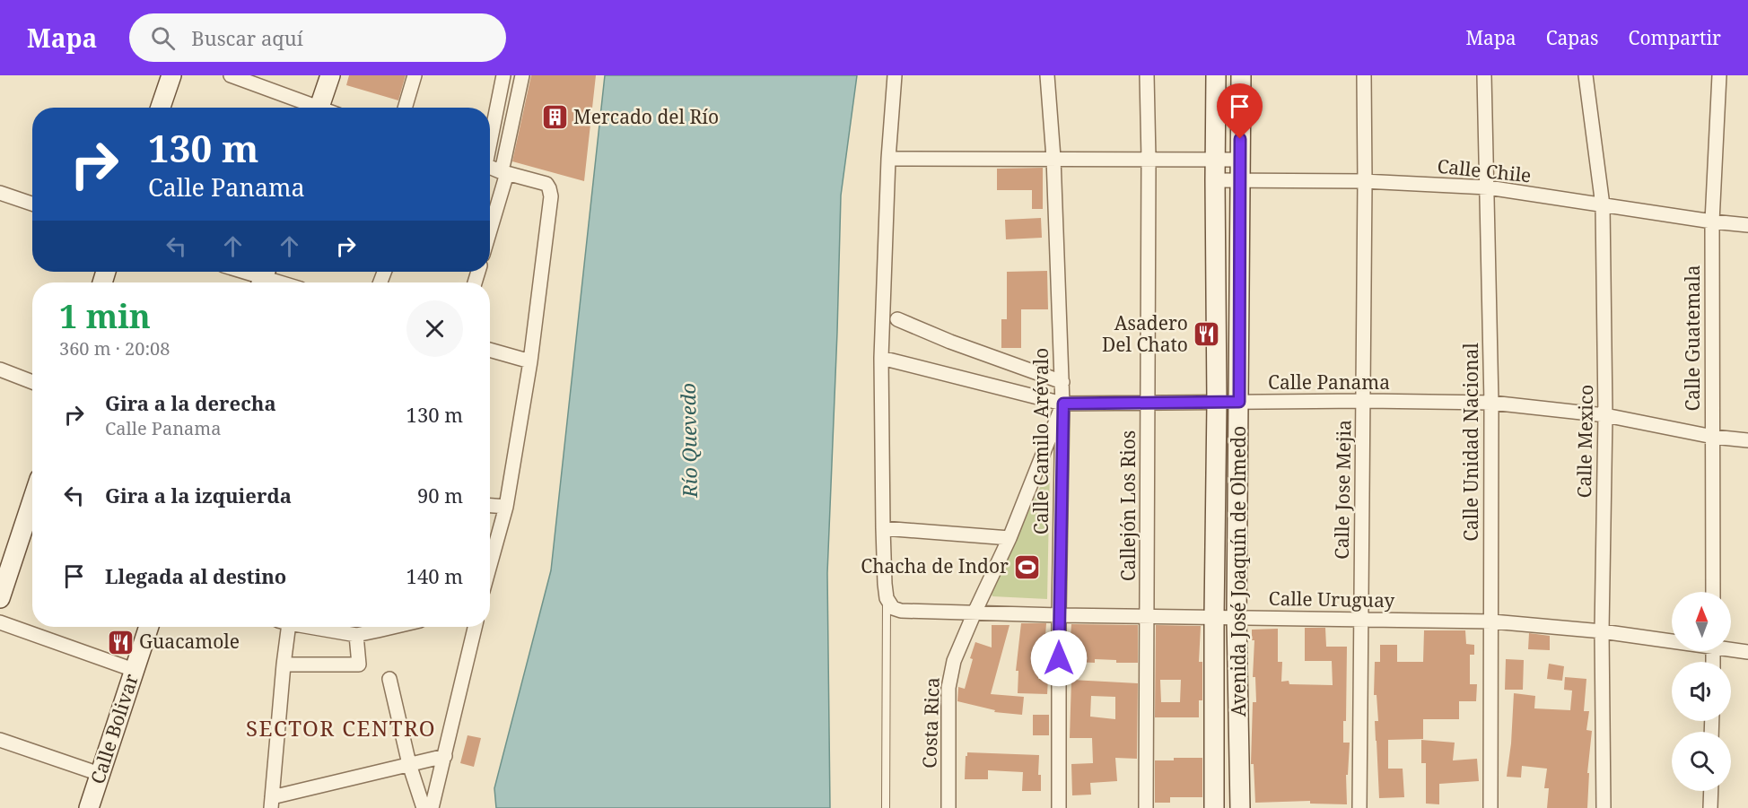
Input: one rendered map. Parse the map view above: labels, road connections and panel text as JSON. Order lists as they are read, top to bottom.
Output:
{
  "streets": {
    "main road": ["Avenida José Joaquín de Olmedo", "Calle Bolivar"],
    "street": [
      "Calle Chile",
      "Calle Guatemala",
      "Calle Panama",
      "Calle Camilo Arévalo",
      "Calle Mexico",
      "Calle Unidad Nacional",
      "Calle Jose Mejia",
      "Callejón Los Rios",
      "Calle Uruguay",
      "Costa Rica"
    ]
  },
  "crossings": [
    ["Calle Chile", "Calle Guatemala"],
    ["Calle Chile", "Calle Mexico"],
    ["Calle Chile", "Calle Unidad Nacional"],
    ["Calle Chile", "Calle Jose Mejia"],
    ["Calle Chile", "Avenida José Joaquín de Olmedo"],
    ["Calle Guatemala", "Calle Panama"],
    ["Calle Panama", "Calle Camilo Arévalo"],
    ["Calle Panama", "Calle Mexico"],
    ["Calle Panama", "Calle Unidad Nacional"],
    ["Calle Panama", "Calle Jose Mejia"],
    ["Calle Panama", "Callejón Los Rios"],
    ["Calle Panama", "Avenida José Joaquín de Olmedo"],
    ["Calle Panama", "Costa Rica"],
    ["Calle Camilo Arévalo", "Calle Uruguay"],
    ["Calle Camilo Arévalo", "Costa Rica"],
    ["Calle Mexico", "Calle Uruguay"],
    ["Calle Unidad Nacional", "Calle Uruguay"],
    ["Calle Jose Mejia", "Calle Uruguay"],
    ["Callejón Los Rios", "Calle Uruguay"],
    ["Avenida José Joaquín de Olmedo", "Calle Uruguay"],
    ["Calle Uruguay", "Costa Rica"]
  ],
  "districts": ["SECTOR CENTRO"],
  "water": ["Río Quevedo"],
  "places": {
    "building": ["Mercado del Río"],
    "restaurant": ["Asadero Del Chato", "Guacamole"],
    "sports": ["Chacha de Indor"]
  },
  "north": "top",
  "page": {
    "header": "Mapa",
    "search": "Buscar aquí",
    "nav": ["Mapa", "Capas", "Compartir"],
    "turn": ["130 m", "Calle Panama"],
    "heading": ["1 min", "360 m · 20:08"],
    "list": [
      {
        "name": "Gira a la derecha",
        "note": "Calle Panama",
        "value": "130 m"
      },
      {
        "name": "Gira a la izquierda",
        "value": "90 m"
      },
      {
        "name": "Llegada al destino",
        "value": "140 m"
      }
    ]
  }
}
